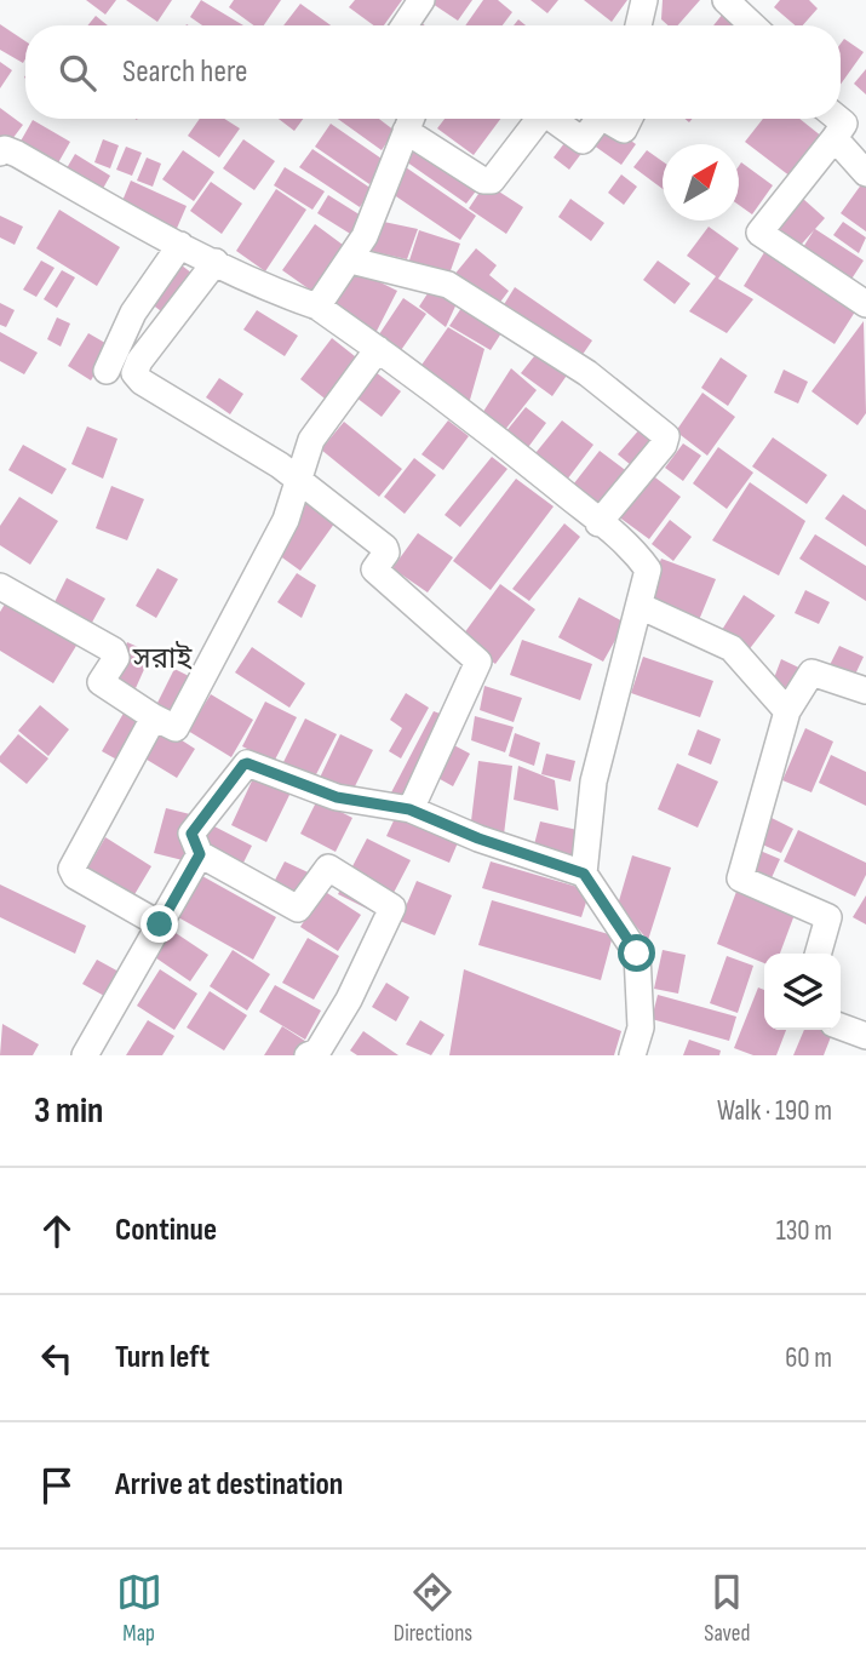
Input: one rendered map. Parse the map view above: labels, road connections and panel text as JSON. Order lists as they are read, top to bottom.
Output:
{
  "districts": ["সরাই"],
  "north": "top right",
  "page": {
    "search": "Search here",
    "heading": ["3 min", "Walk · 190 m"],
    "list": [
      ["Continue", "130 m"],
      ["Turn left", "60 m"],
      "Arrive at destination"
    ],
    "nav": ["Map", "Directions", "Saved"]
  }
}
